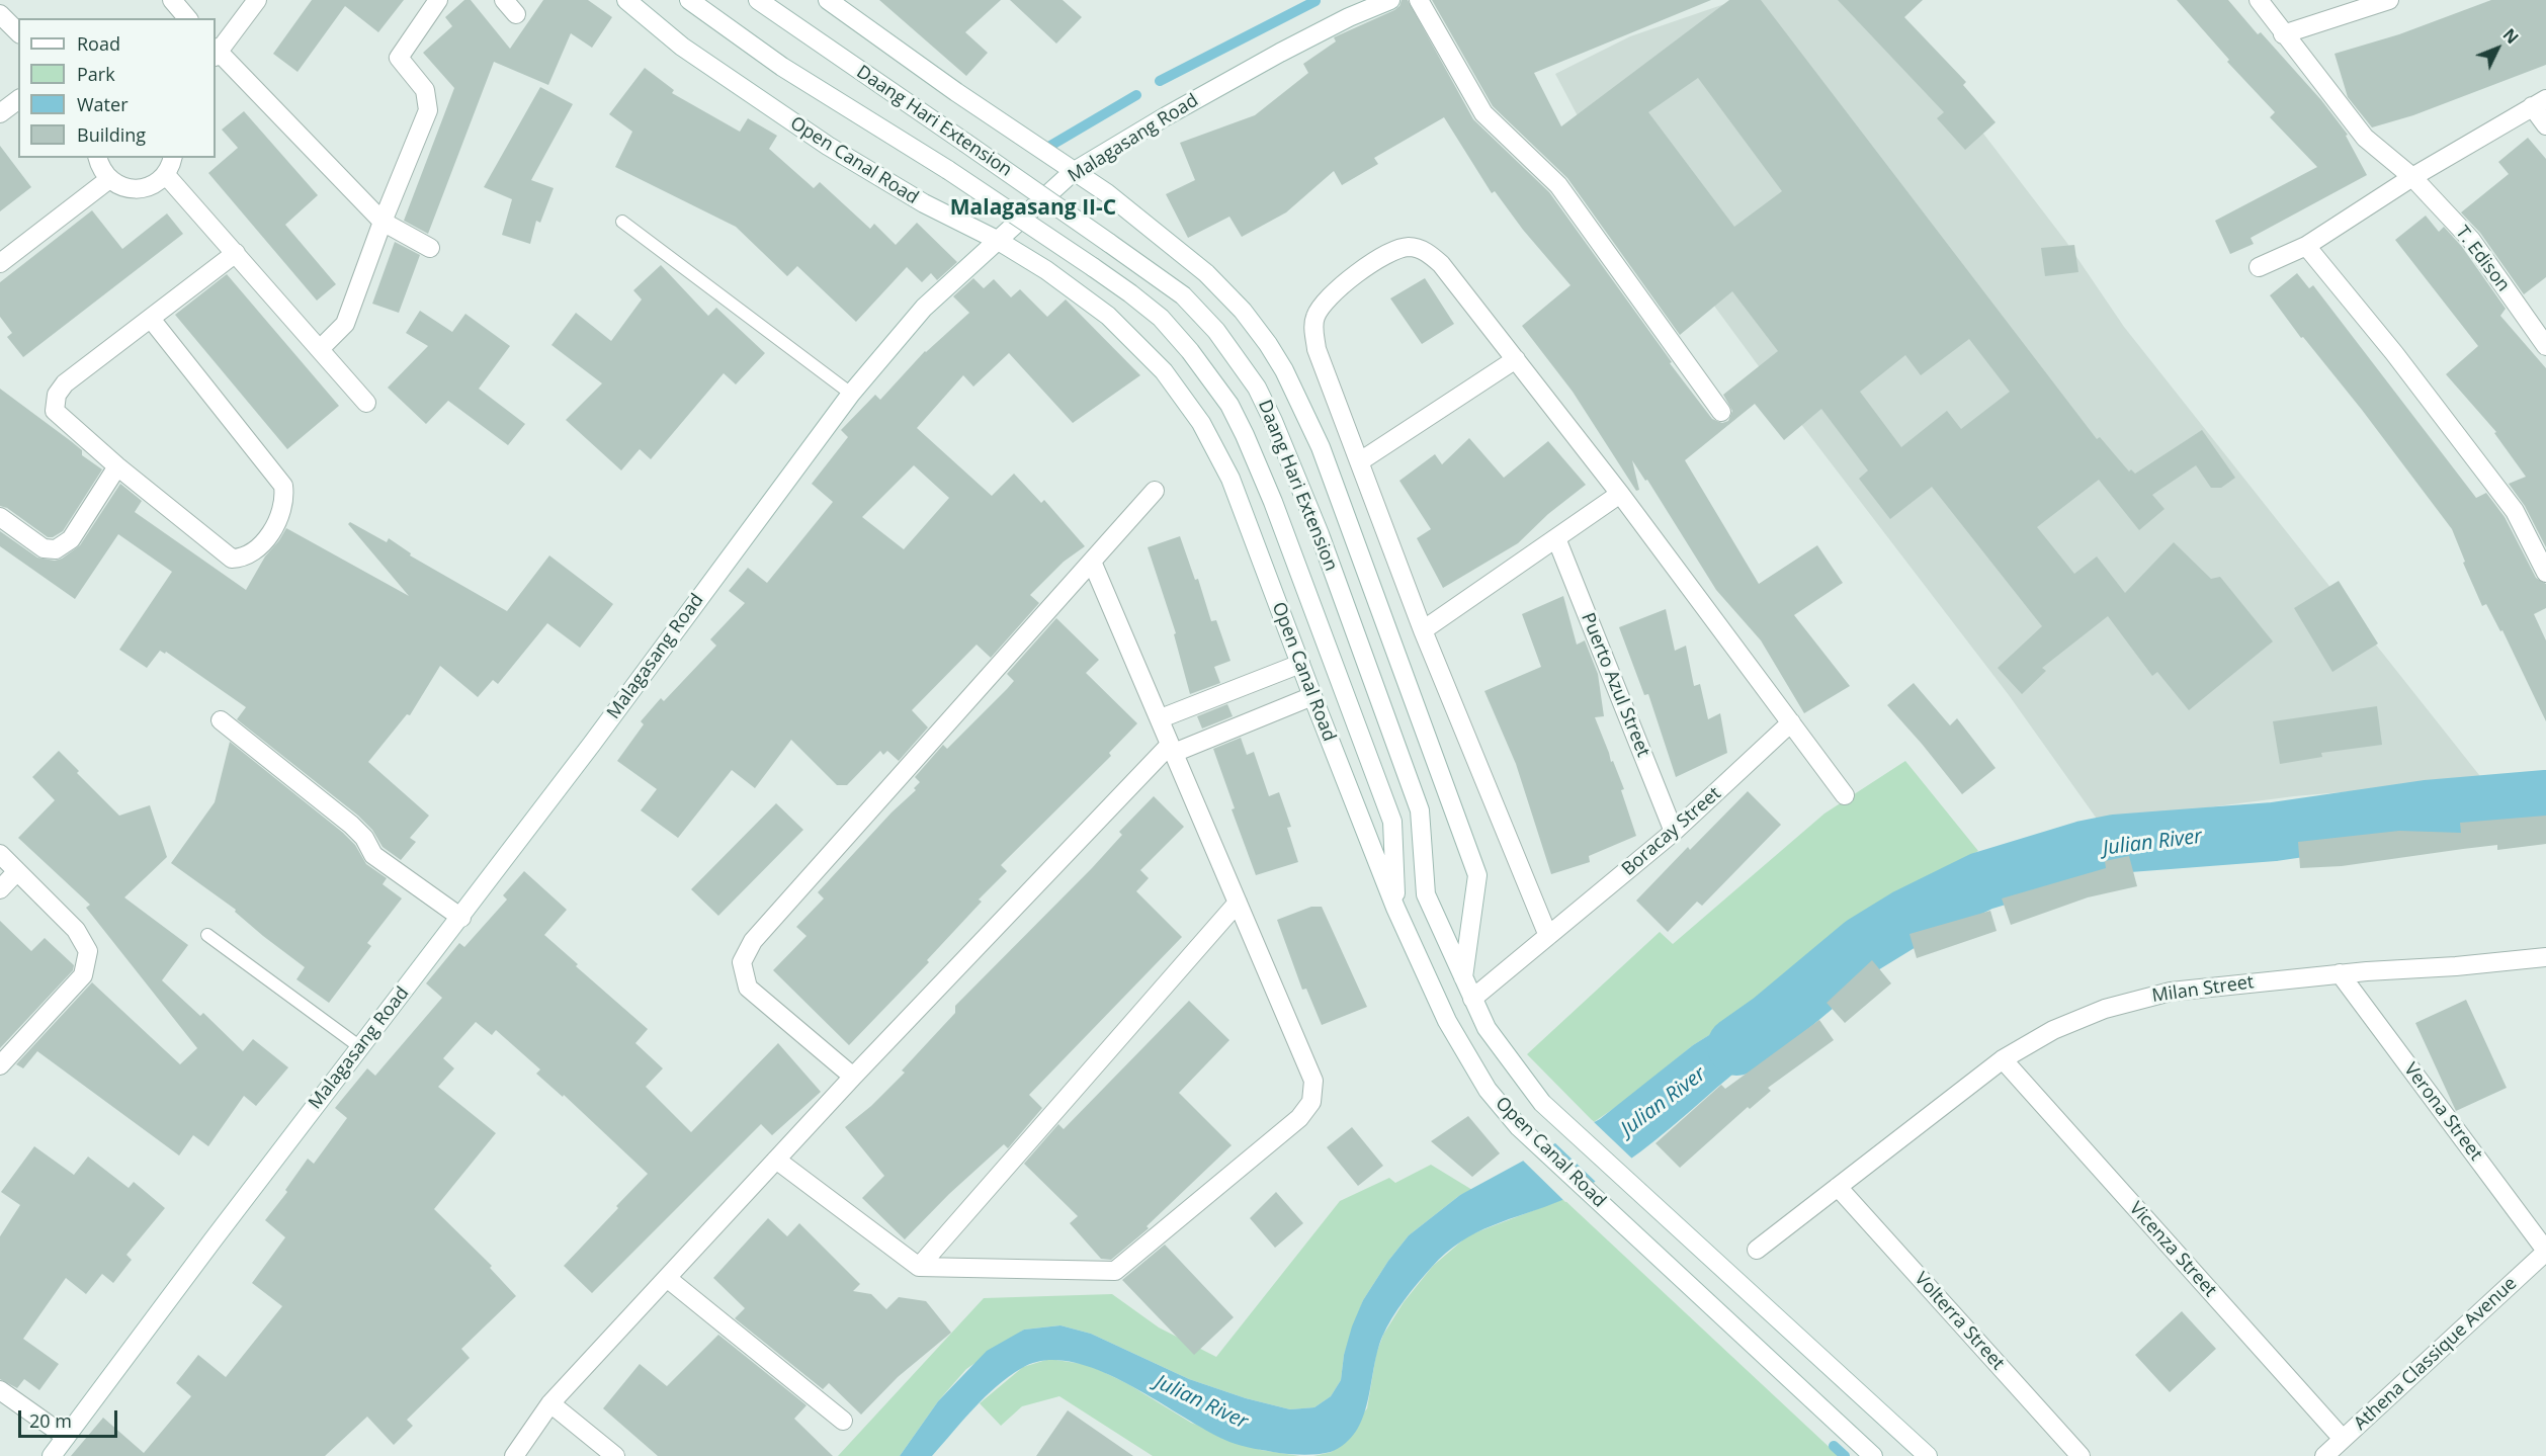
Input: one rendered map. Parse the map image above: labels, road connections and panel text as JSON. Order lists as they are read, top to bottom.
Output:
{
  "streets": {
    "street": [
      "Daang Hari Extension",
      "Malagasang Road",
      "Open Canal Road",
      "T. Edison",
      "Puerto Azul Street",
      "Boracay Street",
      "Milan Street",
      "Verona Street",
      "Vicenza Street",
      "Volterra Street",
      "Athena Classique Avenue"
    ]
  },
  "crossings": [
    ["Daang Hari Extension", "Open Canal Road"],
    ["Malagasang Road", "Open Canal Road"],
    ["Open Canal Road", "Boracay Street"],
    ["Puerto Azul Street", "Boracay Street"],
    ["Milan Street", "Verona Street"],
    ["Milan Street", "Vicenza Street"],
    ["Milan Street", "Volterra Street"],
    ["Verona Street", "Athena Classique Avenue"],
    ["Vicenza Street", "Athena Classique Avenue"]
  ],
  "districts": ["Malagasang II-C"],
  "water": ["Julian River"],
  "legend": [
    "Road",
    "Park",
    "Water",
    "Building"
  ],
  "scale_bar": "20 m",
  "north": "top right"
}
